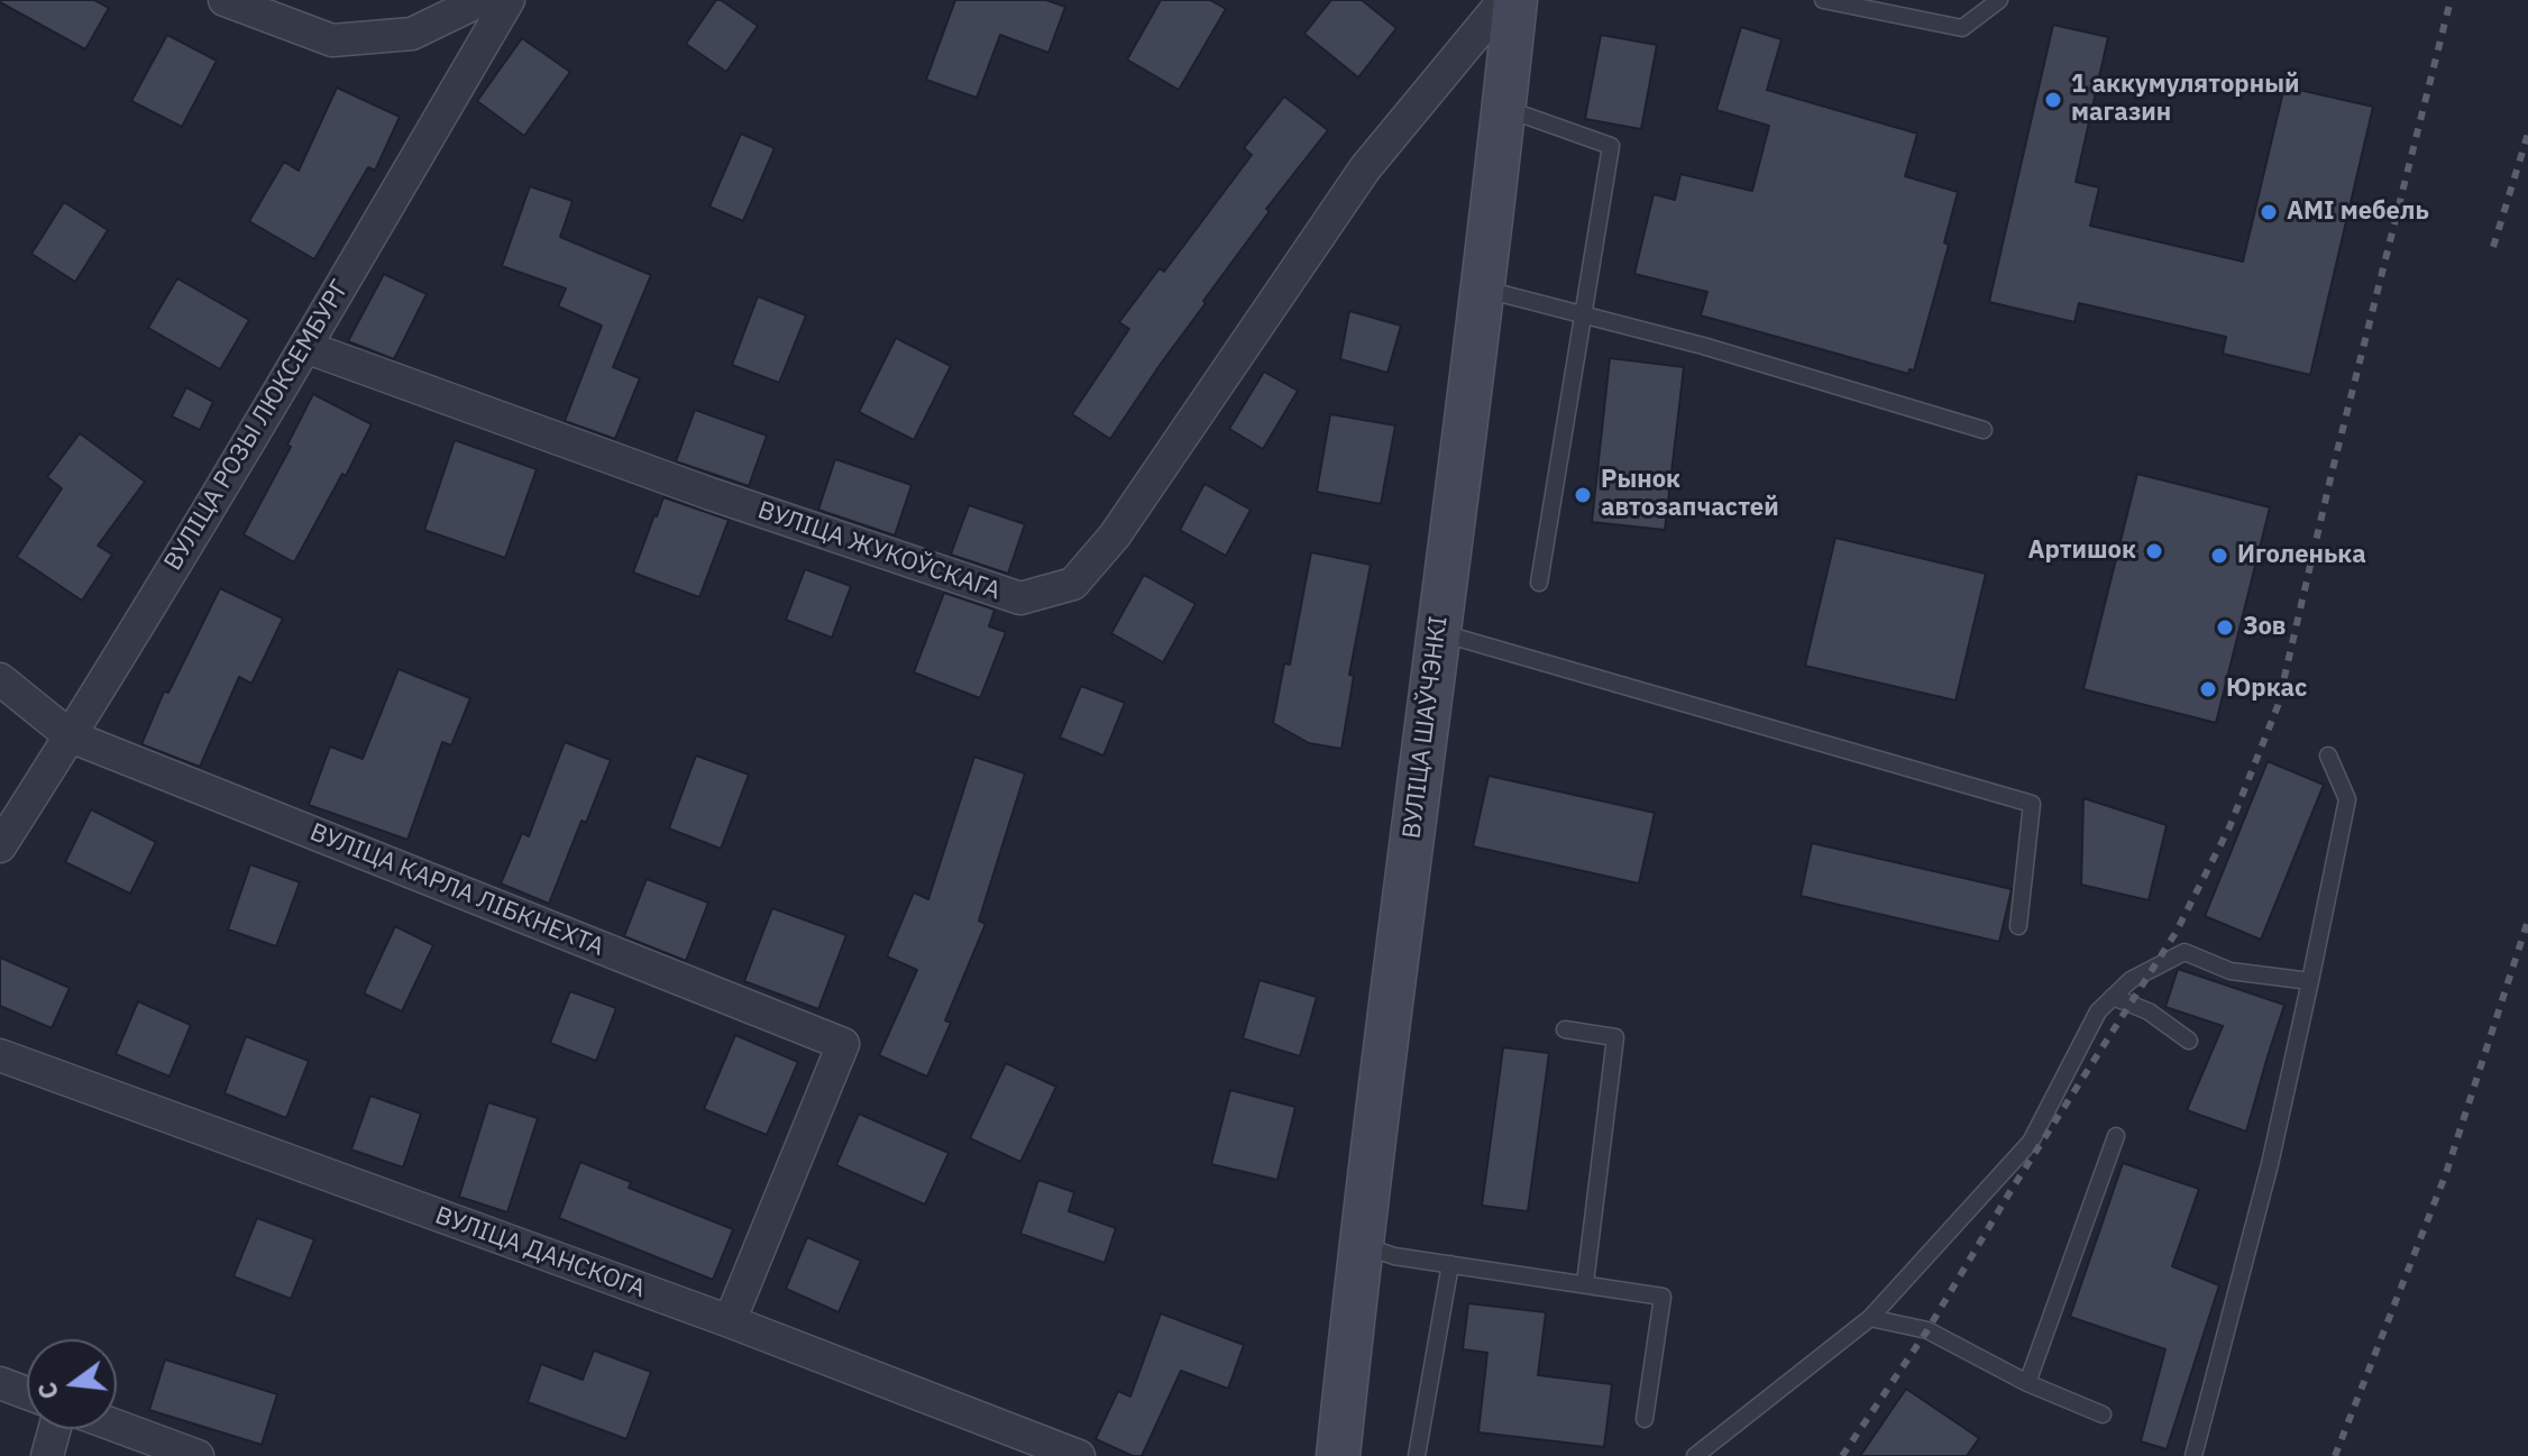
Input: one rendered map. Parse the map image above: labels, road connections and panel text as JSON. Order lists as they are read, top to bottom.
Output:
{
  "streets": {
    "main road": ["ВУЛІЦА ШАЎЧЭНКІ"],
    "street": [
      "ВУЛІЦА РОЗЫ ЛЮКСЕМБУРГ",
      "ВУЛІЦА ЖУКОЎСКАГА",
      "ВУЛІЦА КАРЛА ЛІБКНЕХТА",
      "ВУЛІЦА ДАНСКОГА"
    ]
  },
  "crossings": [
    ["ВУЛІЦА РОЗЫ ЛЮКСЕМБУРГ", "ВУЛІЦА ЖУКОЎСКАГА"],
    ["ВУЛІЦА РОЗЫ ЛЮКСЕМБУРГ", "ВУЛІЦА КАРЛА ЛІБКНЕХТА"],
    ["ВУЛІЦА КАРЛА ЛІБКНЕХТА", "ВУЛІЦА ДАНСКОГА"]
  ],
  "places": [
    "1 аккумуляторный магазин",
    "AMI мебель",
    "Рынок автозапчастей",
    "Артишок",
    "Иголенька",
    "Зов",
    "Юркас"
  ],
  "north": "left"
}
